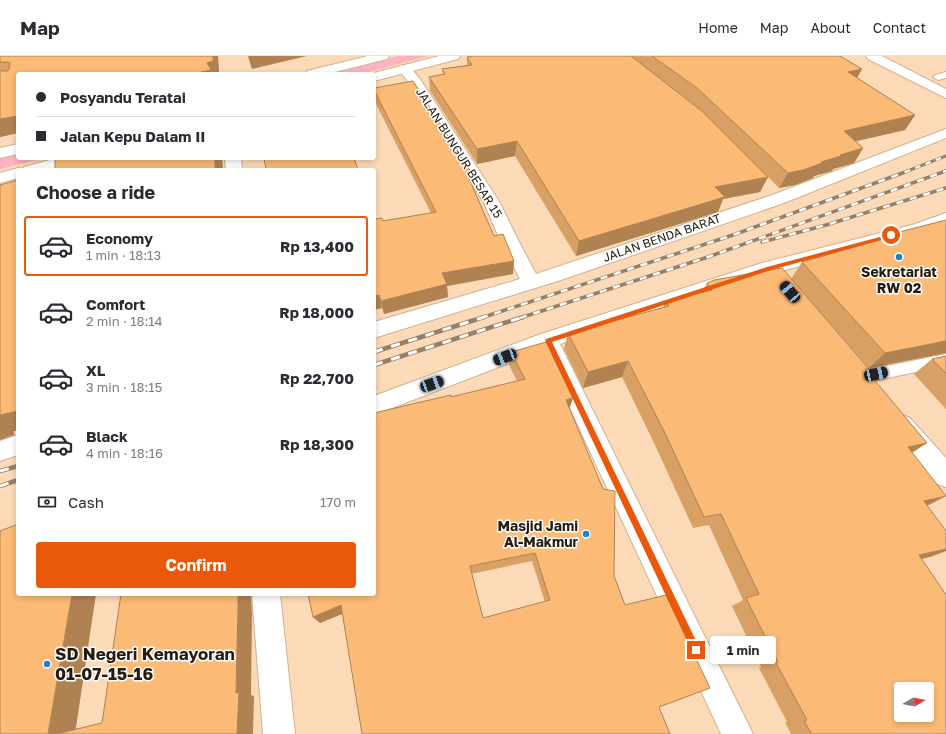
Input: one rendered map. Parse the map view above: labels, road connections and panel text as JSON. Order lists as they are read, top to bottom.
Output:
{
  "streets": {
    "street": ["JALAN BUNGUR BESAR 15", "JALAN BENDA BARAT"]
  },
  "crossings": [
    ["JALAN BUNGUR BESAR 15", "JALAN BENDA BARAT"]
  ],
  "places": ["Sekretariat RW 02", "Masjid Jami Al-Makmur", "SD Negeri Kemayoran 01-07-15-16"],
  "north": "right",
  "page": {
    "header": "Map",
    "nav": [
      "Home",
      "Map",
      "About",
      "Contact"
    ],
    "banner": ["Posyandu Teratai", "Jalan Kepu Dalam II"],
    "heading": "Choose a ride",
    "list": [
      {
        "name": "Economy",
        "note": "1 min · 18:13",
        "value": "Rp 13,400"
      },
      {
        "name": "Comfort",
        "note": "2 min · 18:14",
        "value": "Rp 18,000"
      },
      {
        "name": "XL",
        "note": "3 min · 18:15",
        "value": "Rp 22,700"
      },
      {
        "name": "Black",
        "note": "4 min · 18:16",
        "value": "Rp 18,300"
      }
    ],
    "pay": ["Cash", "170 m"],
    "buttons": "Confirm",
    "bubble": "1 min"
  }
}
